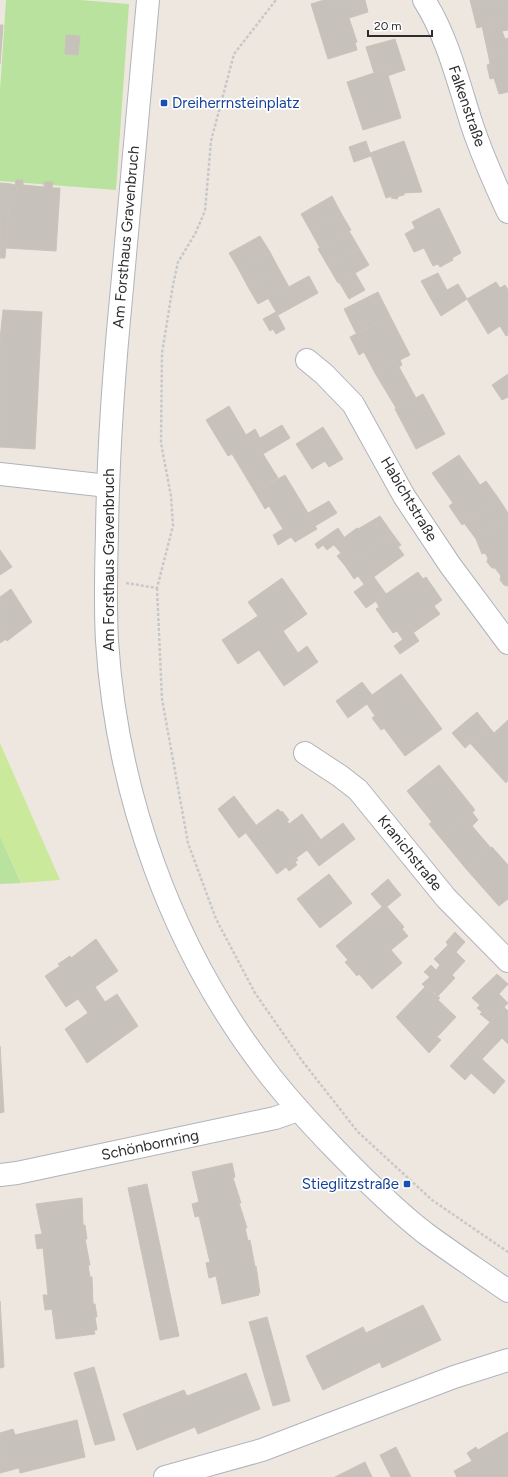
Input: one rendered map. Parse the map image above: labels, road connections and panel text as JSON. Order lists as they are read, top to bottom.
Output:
{
  "streets": {
    "street": [
      "Falkenstraße",
      "Am Forsthaus Gravenbruch",
      "Habichtstraße",
      "Kranichstraße",
      "Schönbornring"
    ]
  },
  "crossings": [
    ["Am Forsthaus Gravenbruch", "Schönbornring"]
  ],
  "places": {
    "transit": ["Dreiherrnsteinplatz", "Stieglitzstraße"]
  },
  "scale_bar": "20 m"
}
